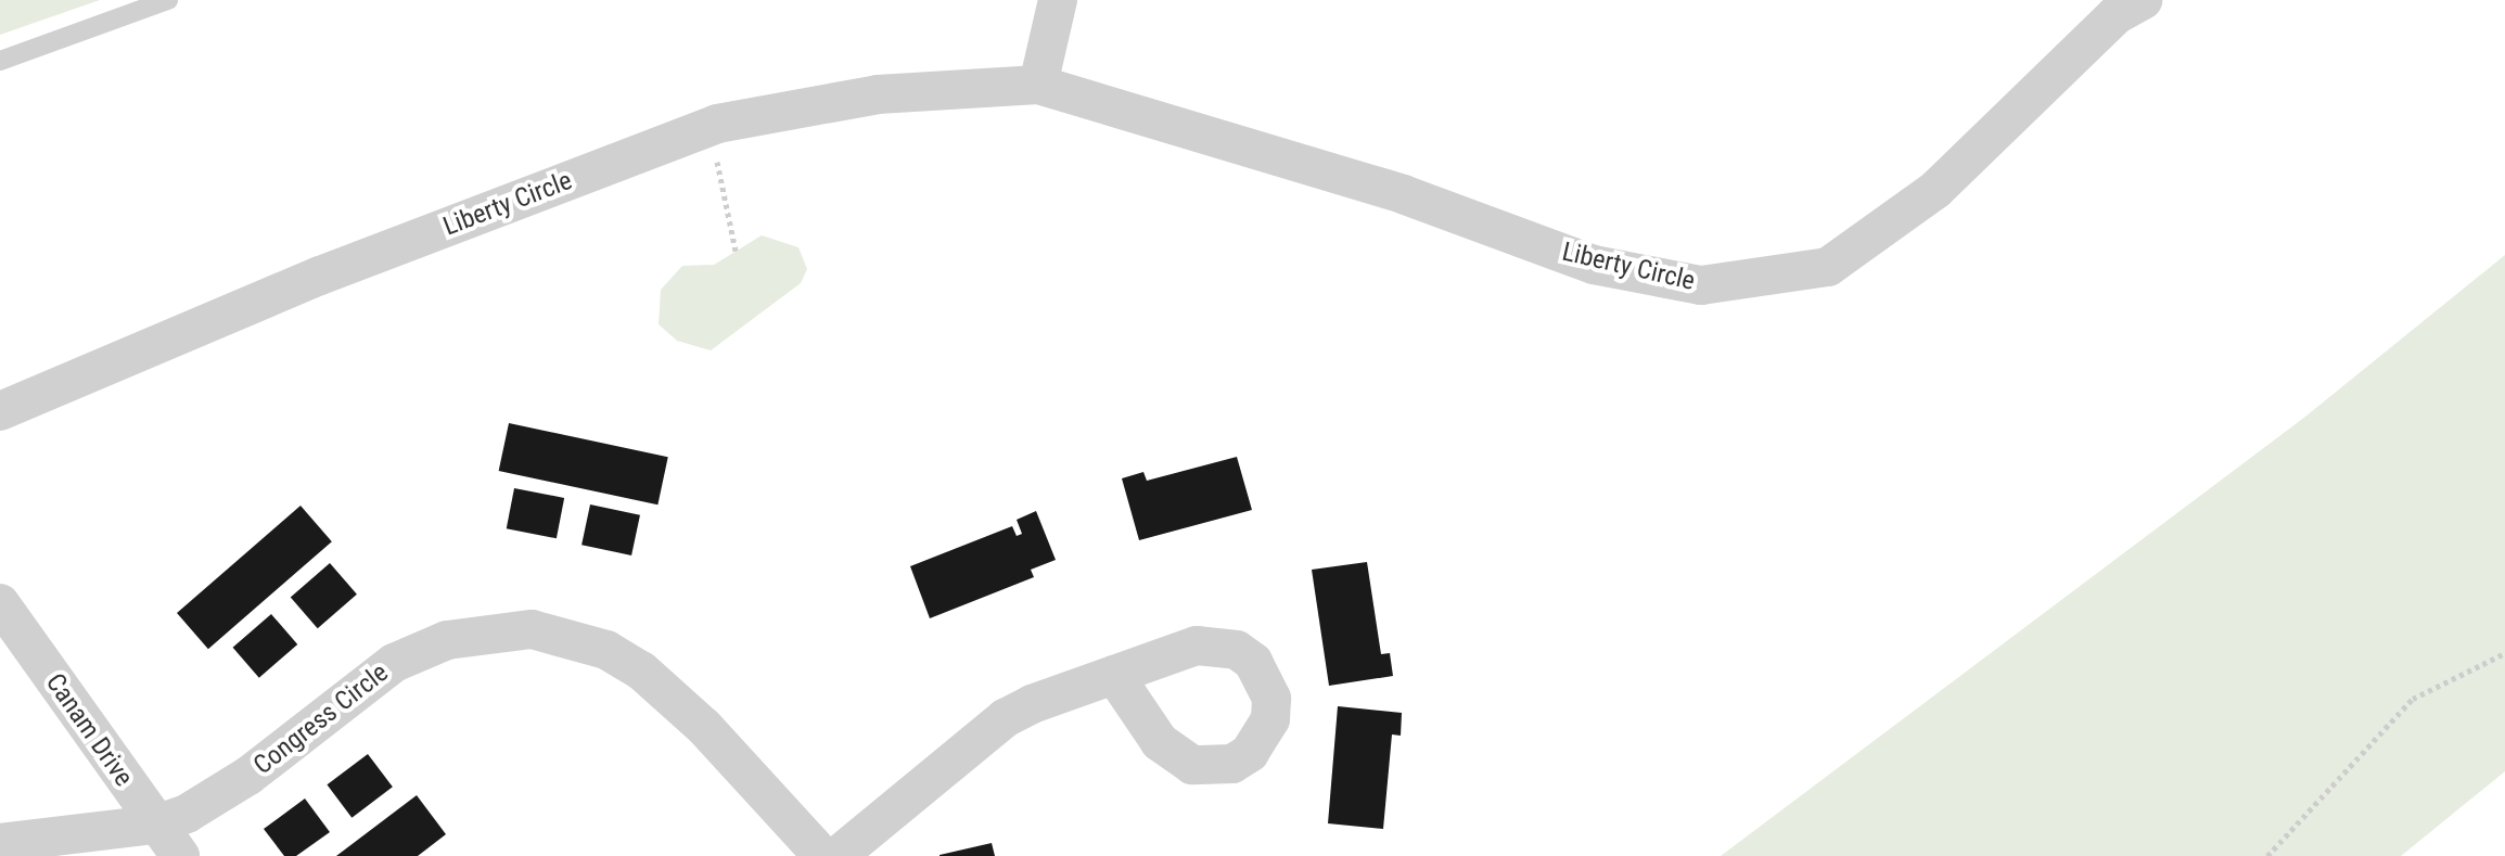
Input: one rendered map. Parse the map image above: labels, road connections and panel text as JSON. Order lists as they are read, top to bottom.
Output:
{
  "streets": {
    "street": ["Liberty Circle", "Congress Circle", "Canam Drive"]
  },
  "crossings": [
    ["Congress Circle", "Canam Drive"]
  ]
}
